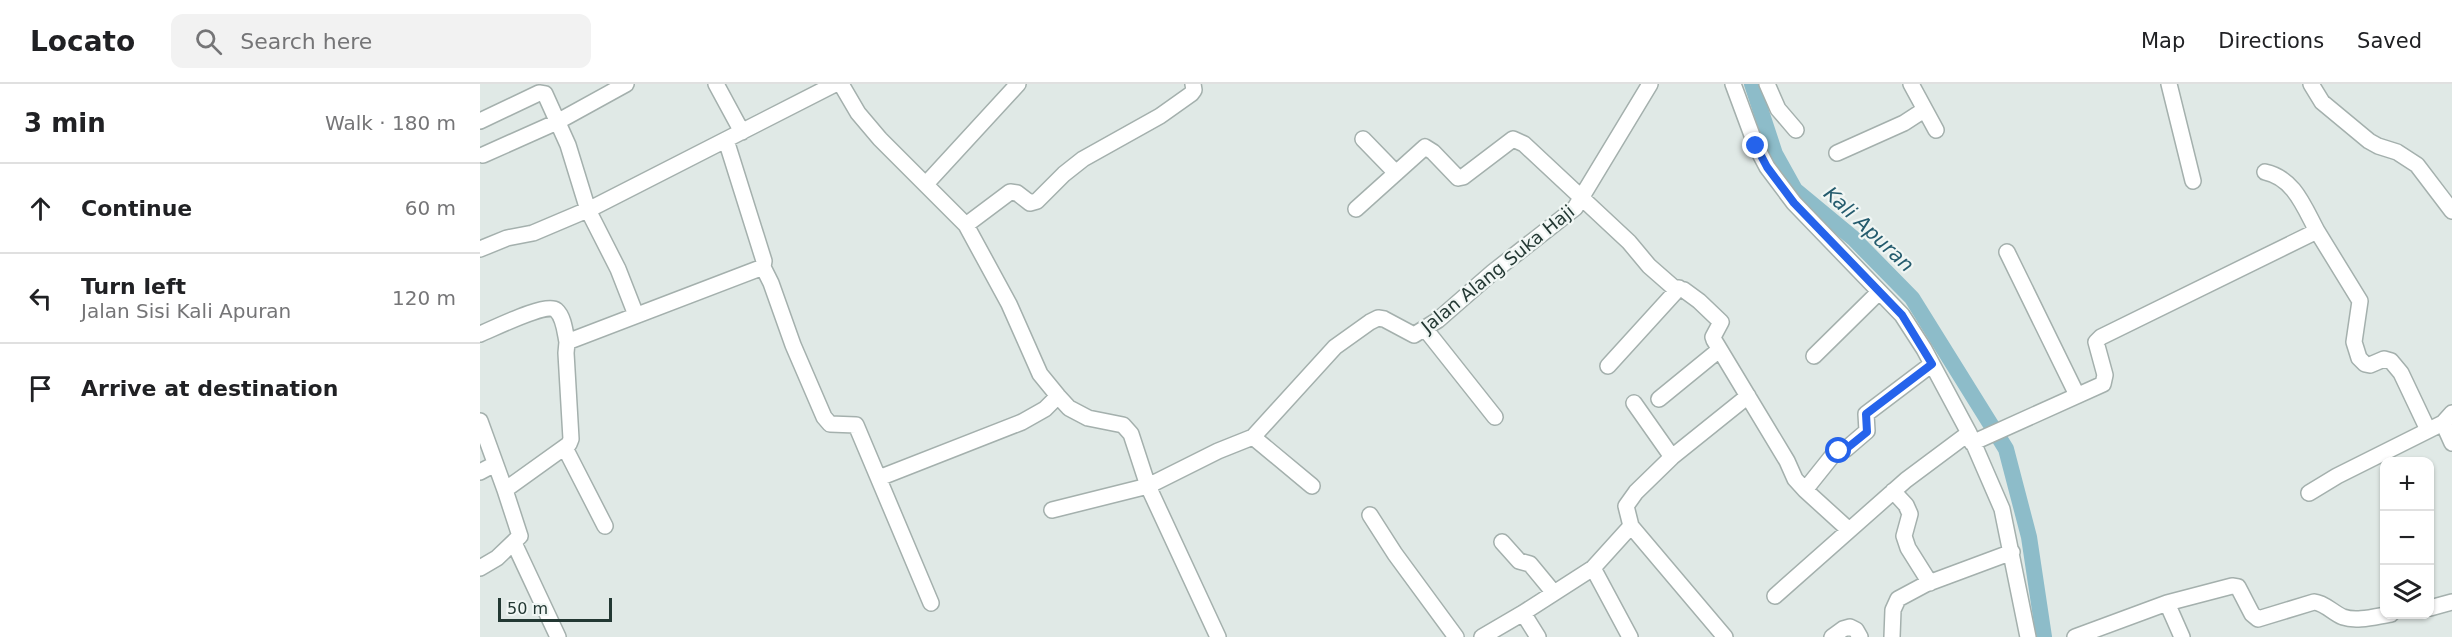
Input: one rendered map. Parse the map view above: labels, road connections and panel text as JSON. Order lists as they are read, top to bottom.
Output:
{
  "streets": {
    "street": ["Jalan Alang Suka Haji"]
  },
  "water": ["Kali Apuran"],
  "scale_bar": "50 m",
  "page": {
    "header": "Locato",
    "search": "Search here",
    "nav": ["Map", "Directions", "Saved"],
    "heading": ["3 min", "Walk · 180 m"],
    "list": [
      ["Continue", "60 m"],
      ["Turn left", "Jalan Sisi Kali Apuran", "120 m"],
      "Arrive at destination"
    ],
    "map_buttons": ["+", "−"],
    "scale": "50 m"
  }
}
